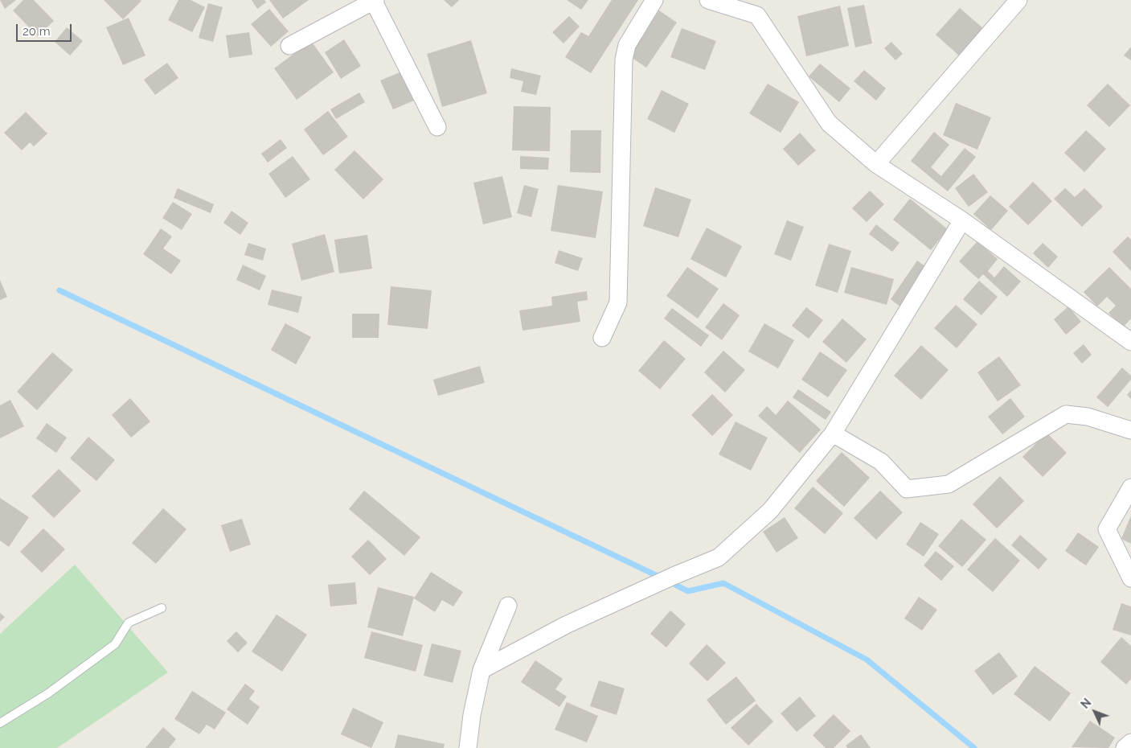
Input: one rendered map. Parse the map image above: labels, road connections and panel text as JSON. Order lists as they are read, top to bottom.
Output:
{
  "scale_bar": "20 m",
  "north": "top left"
}
